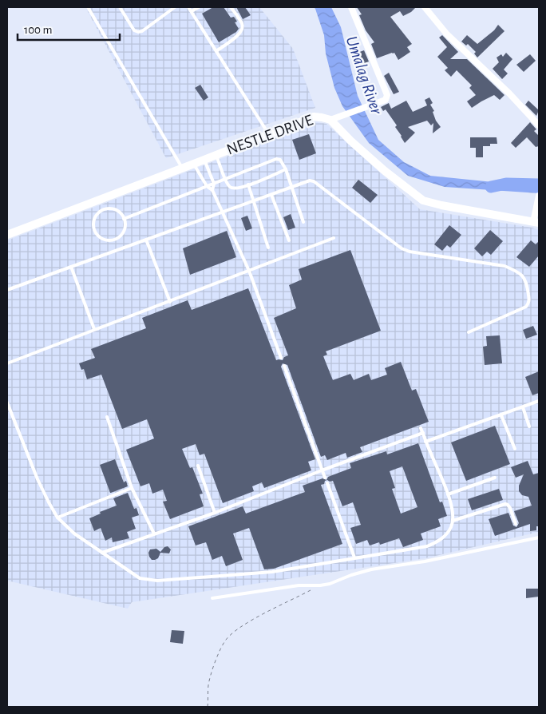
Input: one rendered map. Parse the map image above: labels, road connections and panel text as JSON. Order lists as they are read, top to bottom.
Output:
{
  "streets": {
    "street": ["NESTLE DRIVE"]
  },
  "water": ["Umalag River"],
  "scale_bar": "100 m"
}
